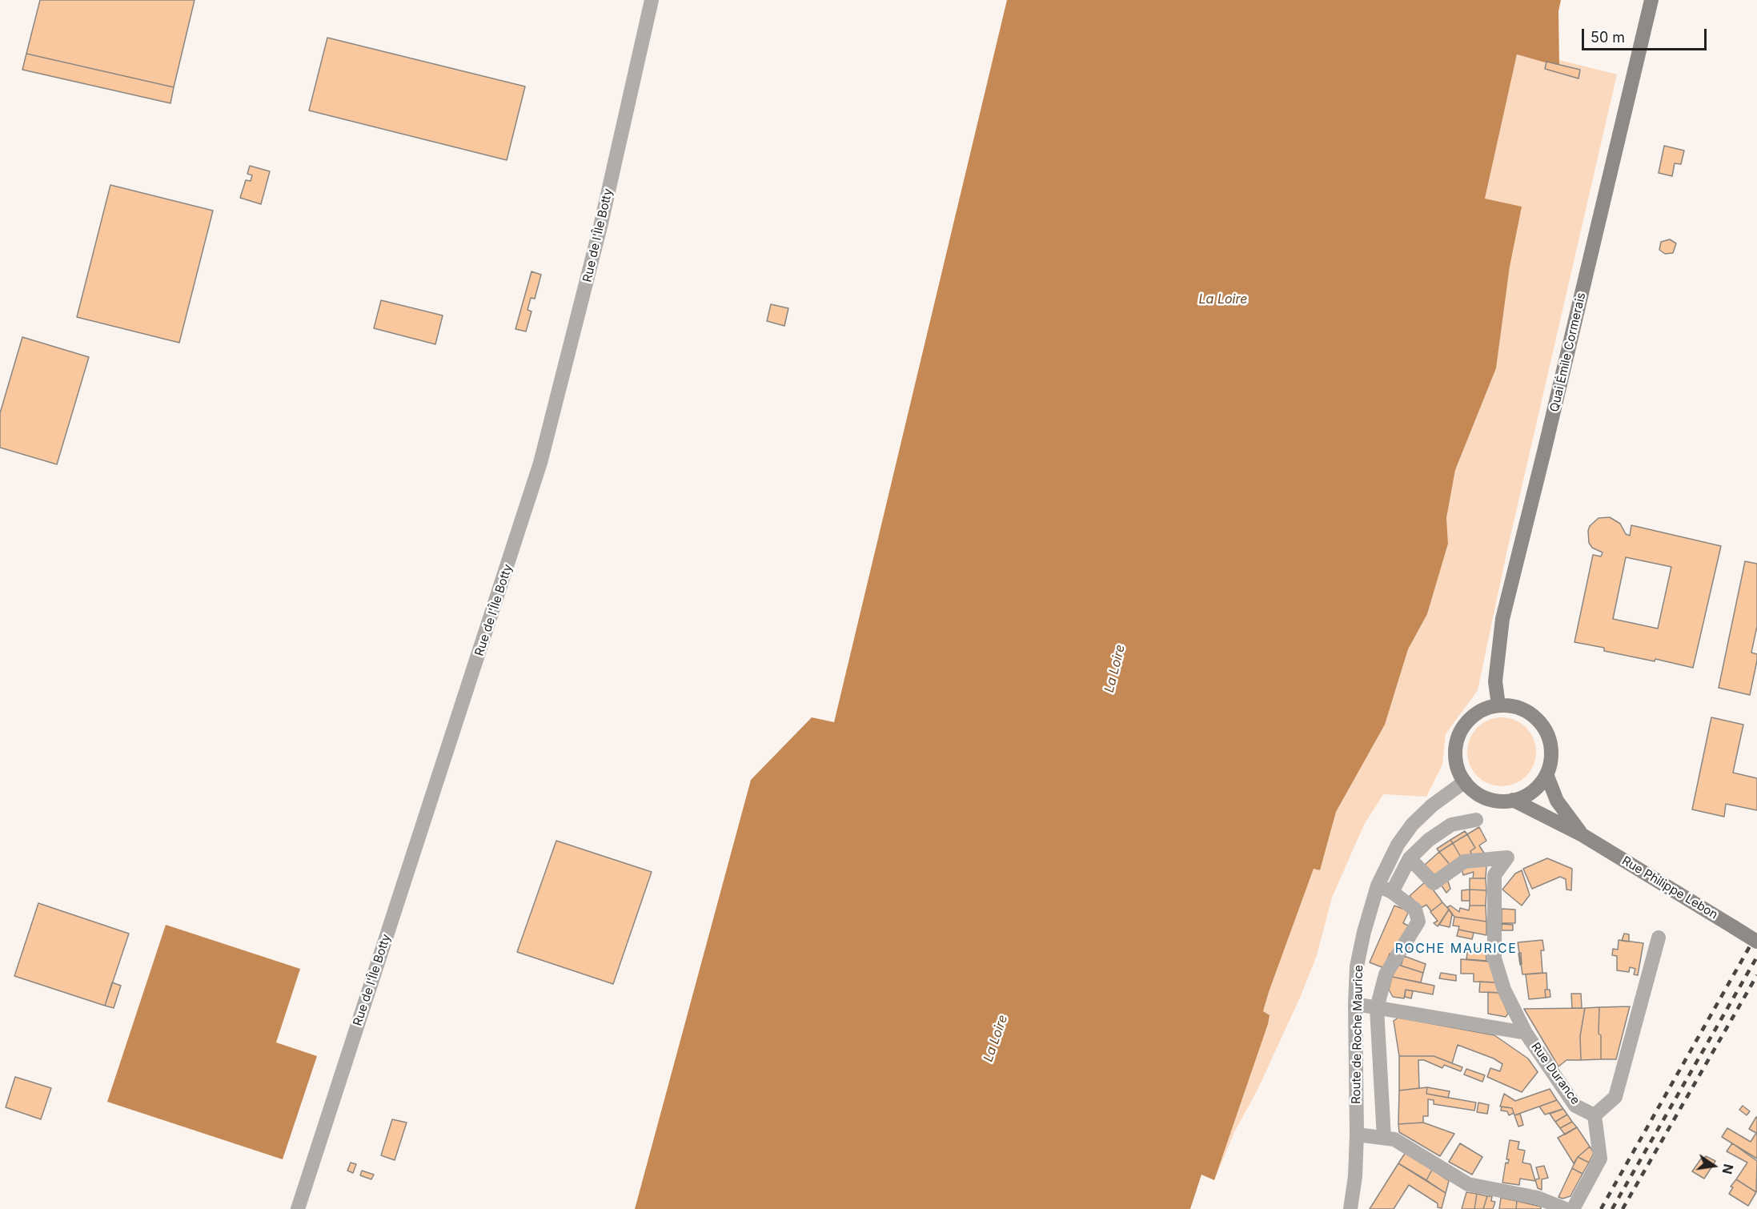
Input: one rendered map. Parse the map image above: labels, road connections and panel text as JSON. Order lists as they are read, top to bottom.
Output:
{
  "streets": {
    "main road": ["Quai Émile Cormerais", "Rue Philippe Lebon"],
    "street": ["Rue de l'Île Botty", "Route de Roche Maurice", "Rue Durance"]
  },
  "crossings": [
    ["Quai Émile Cormerais", "Rue Philippe Lebon"],
    ["Quai Émile Cormerais", "Route de Roche Maurice"],
    ["Rue Philippe Lebon", "Route de Roche Maurice"],
    ["Route de Roche Maurice", "Rue Durance"]
  ],
  "districts": ["ROCHE MAURICE"],
  "water": ["La Loire"],
  "scale_bar": "50 m",
  "north": "right"
}
